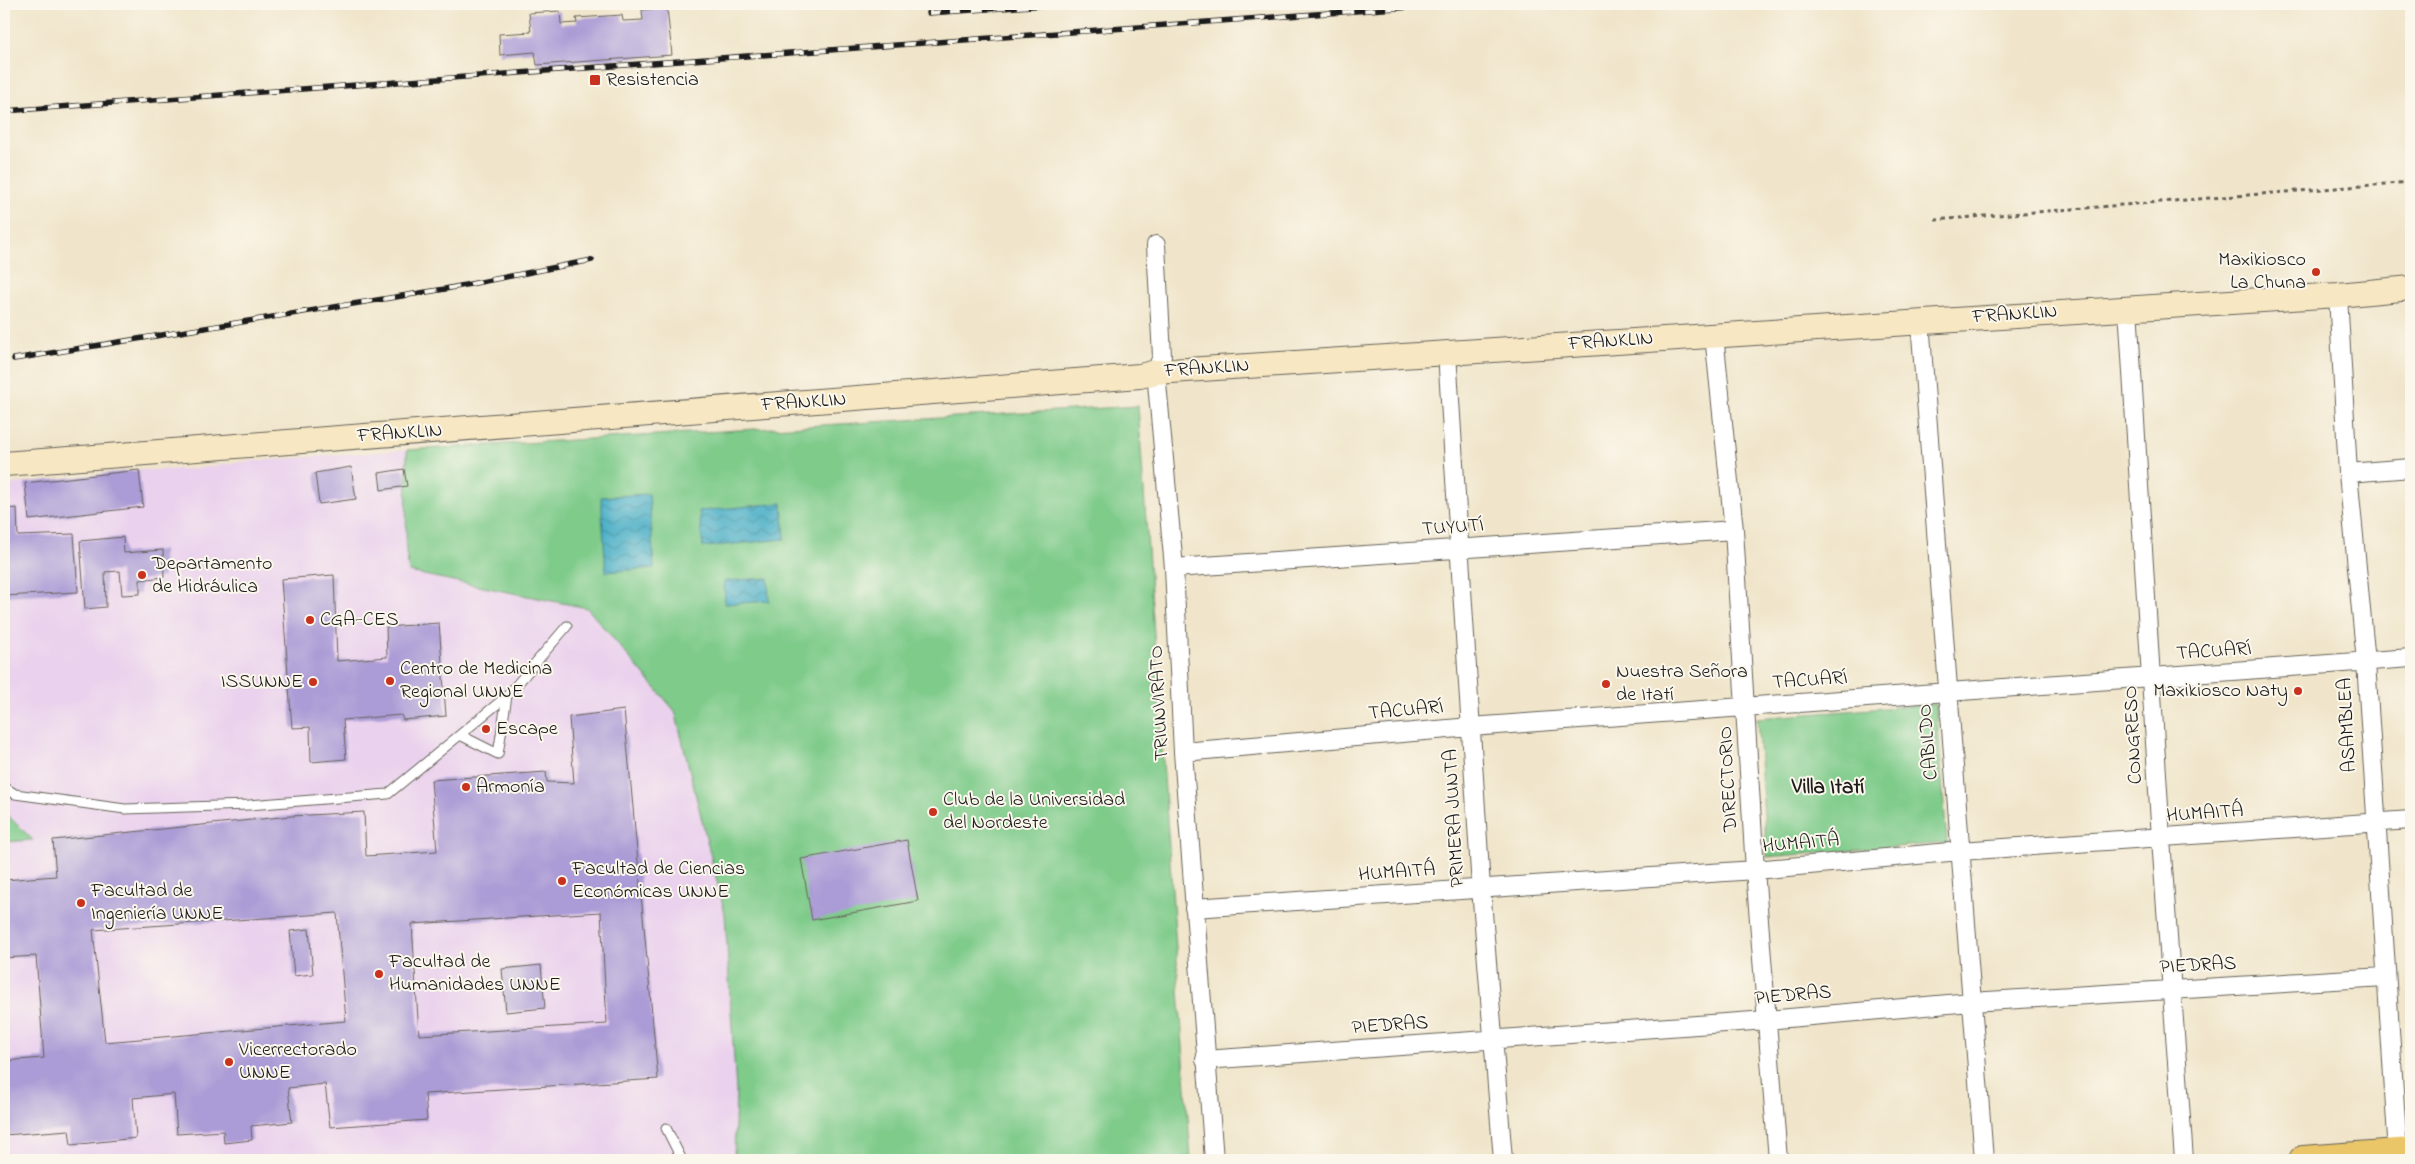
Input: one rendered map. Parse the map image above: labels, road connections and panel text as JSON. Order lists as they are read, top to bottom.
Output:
{
  "streets": {
    "street": [
      "FRANKLIN",
      "TUYUTÍ",
      "TACUARÍ",
      "TRIUNVIRATO",
      "ASAMBLEA",
      "CONGRESO",
      "CABILDO",
      "DIRECTORIO",
      "HUMAITÁ",
      "PRIMERA JUNTA",
      "PIEDRAS"
    ]
  },
  "crossings": [
    ["FRANKLIN", "TRIUNVIRATO"],
    ["FRANKLIN", "ASAMBLEA"],
    ["FRANKLIN", "CONGRESO"],
    ["FRANKLIN", "CABILDO"],
    ["FRANKLIN", "DIRECTORIO"],
    ["FRANKLIN", "PRIMERA JUNTA"],
    ["TUYUTÍ", "TRIUNVIRATO"],
    ["TUYUTÍ", "DIRECTORIO"],
    ["TUYUTÍ", "PRIMERA JUNTA"],
    ["TACUARÍ", "TRIUNVIRATO"],
    ["TACUARÍ", "ASAMBLEA"],
    ["TACUARÍ", "CONGRESO"],
    ["TACUARÍ", "CABILDO"],
    ["TACUARÍ", "DIRECTORIO"],
    ["TACUARÍ", "PRIMERA JUNTA"],
    ["TRIUNVIRATO", "HUMAITÁ"],
    ["TRIUNVIRATO", "PIEDRAS"],
    ["ASAMBLEA", "HUMAITÁ"],
    ["ASAMBLEA", "PIEDRAS"],
    ["CONGRESO", "HUMAITÁ"],
    ["CONGRESO", "PIEDRAS"],
    ["CABILDO", "HUMAITÁ"],
    ["CABILDO", "PIEDRAS"],
    ["DIRECTORIO", "HUMAITÁ"],
    ["DIRECTORIO", "PIEDRAS"],
    ["HUMAITÁ", "PRIMERA JUNTA"],
    ["PRIMERA JUNTA", "PIEDRAS"]
  ],
  "districts": ["Villa Itatí"],
  "places": {
    "transit": ["Resistencia"],
    "other": [
      "Maxikiosco La Chuna",
      "Departamento de Hidráulica",
      "CGA-CES",
      "Centro de Medicina Regional UNNE",
      "ISSUNNE",
      "Nuestra Señora de Itatí",
      "Maxikiosco Naty",
      "Escape",
      "Armonía",
      "Club de la Universidad del Nordeste",
      "Facultad de Ciencias Económicas UNNE",
      "Facultad de Ingeniería UNNE",
      "Facultad de Humanidades UNNE",
      "Vicerrectorado UNNE"
    ]
  }
}
